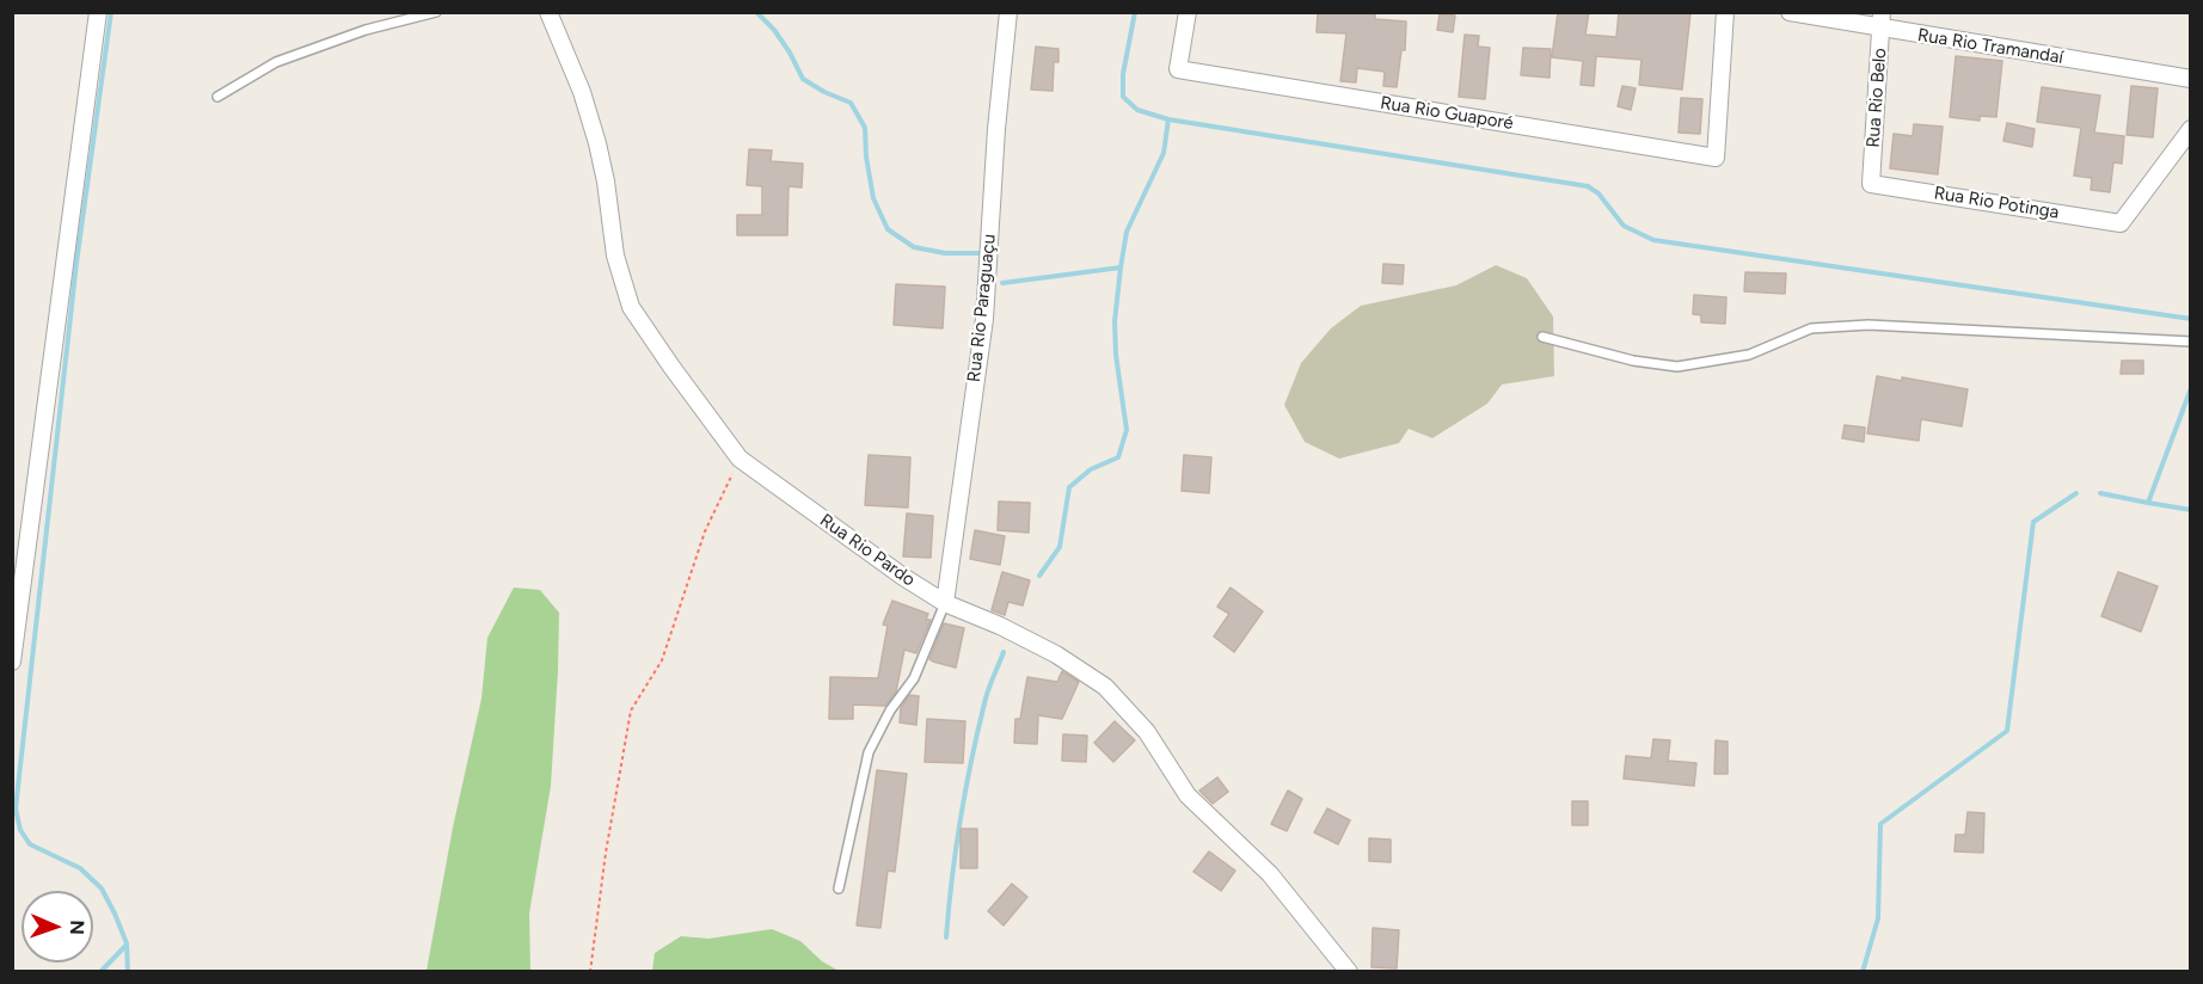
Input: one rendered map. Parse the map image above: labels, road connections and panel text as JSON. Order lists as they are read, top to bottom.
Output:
{
  "streets": {
    "street": [
      "Rua Rio Tramandaí",
      "Rua Rio Belo",
      "Rua Rio Guaporé",
      "Rua Rio Potinga",
      "Rua Rio Paraguaçu",
      "Rua Rio Pardo"
    ]
  },
  "crossings": [
    ["Rua Rio Tramandaí", "Rua Rio Belo"],
    ["Rua Rio Belo", "Rua Rio Potinga"],
    ["Rua Rio Paraguaçu", "Rua Rio Pardo"]
  ],
  "north": "right"
}
